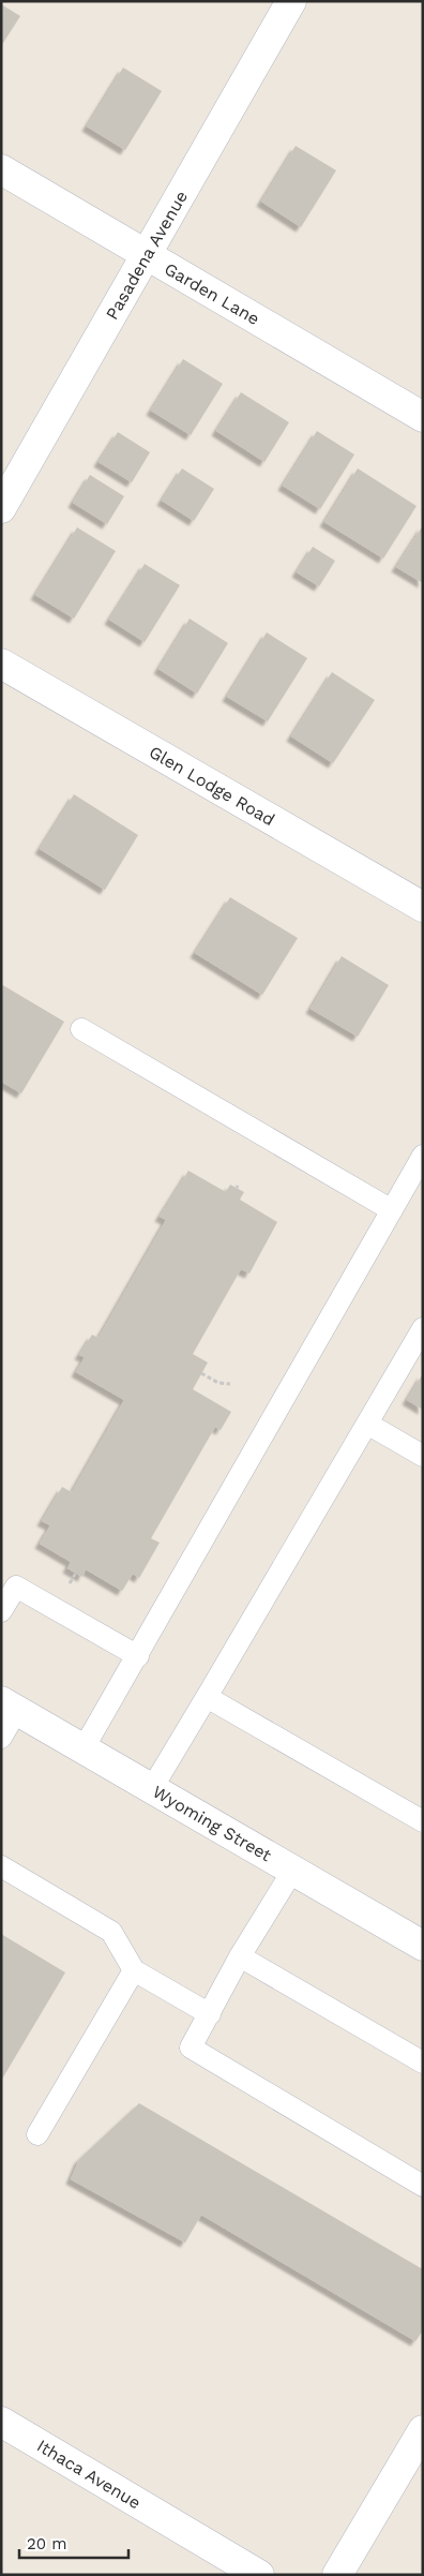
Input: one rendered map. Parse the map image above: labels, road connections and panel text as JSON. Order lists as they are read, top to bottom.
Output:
{
  "streets": {
    "street": [
      "Pasadena Avenue",
      "Garden Lane",
      "Glen Lodge Road",
      "Wyoming Street",
      "Ithaca Avenue"
    ]
  },
  "crossings": [
    ["Pasadena Avenue", "Garden Lane"]
  ],
  "scale_bar": "20 m"
}
